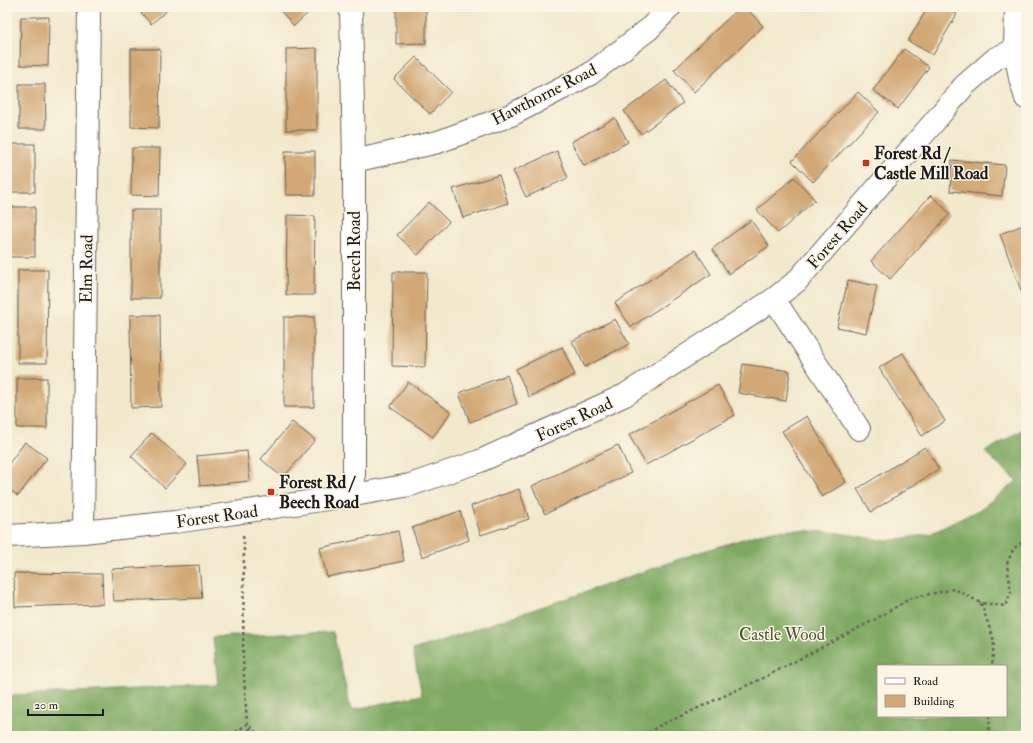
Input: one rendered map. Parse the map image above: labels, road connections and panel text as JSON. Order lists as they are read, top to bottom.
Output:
{
  "streets": {
    "street": [
      "Hawthorne Road",
      "Forest Road",
      "Beech Road",
      "Elm Road"
    ]
  },
  "crossings": [
    ["Hawthorne Road", "Beech Road"],
    ["Forest Road", "Beech Road"],
    ["Forest Road", "Elm Road"]
  ],
  "parks": ["Castle Wood"],
  "places": {
    "transit": ["Forest Rd / Castle Mill Road", "Forest Rd / Beech Road"]
  },
  "legend": ["Road", "Building"],
  "scale_bar": "20 m"
}
